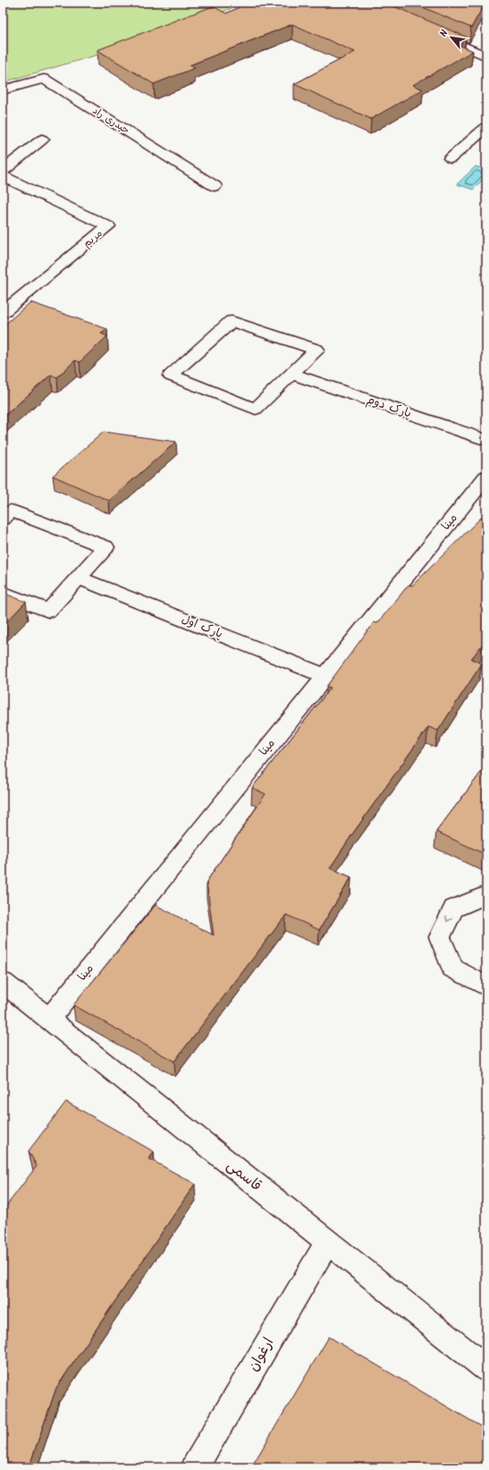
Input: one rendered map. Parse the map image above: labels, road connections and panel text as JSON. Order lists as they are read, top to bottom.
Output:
{
  "streets": {
    "street": [
      "حیدری راد",
      "مریم",
      "پارک دوم",
      "مینا",
      "پارک اول",
      "قاسمی",
      "ارغوان"
    ]
  },
  "crossings": [
    ["مینا", "پارک اول"],
    ["مینا", "قاسمی"],
    ["قاسمی", "ارغوان"]
  ],
  "north": "top left"
}
